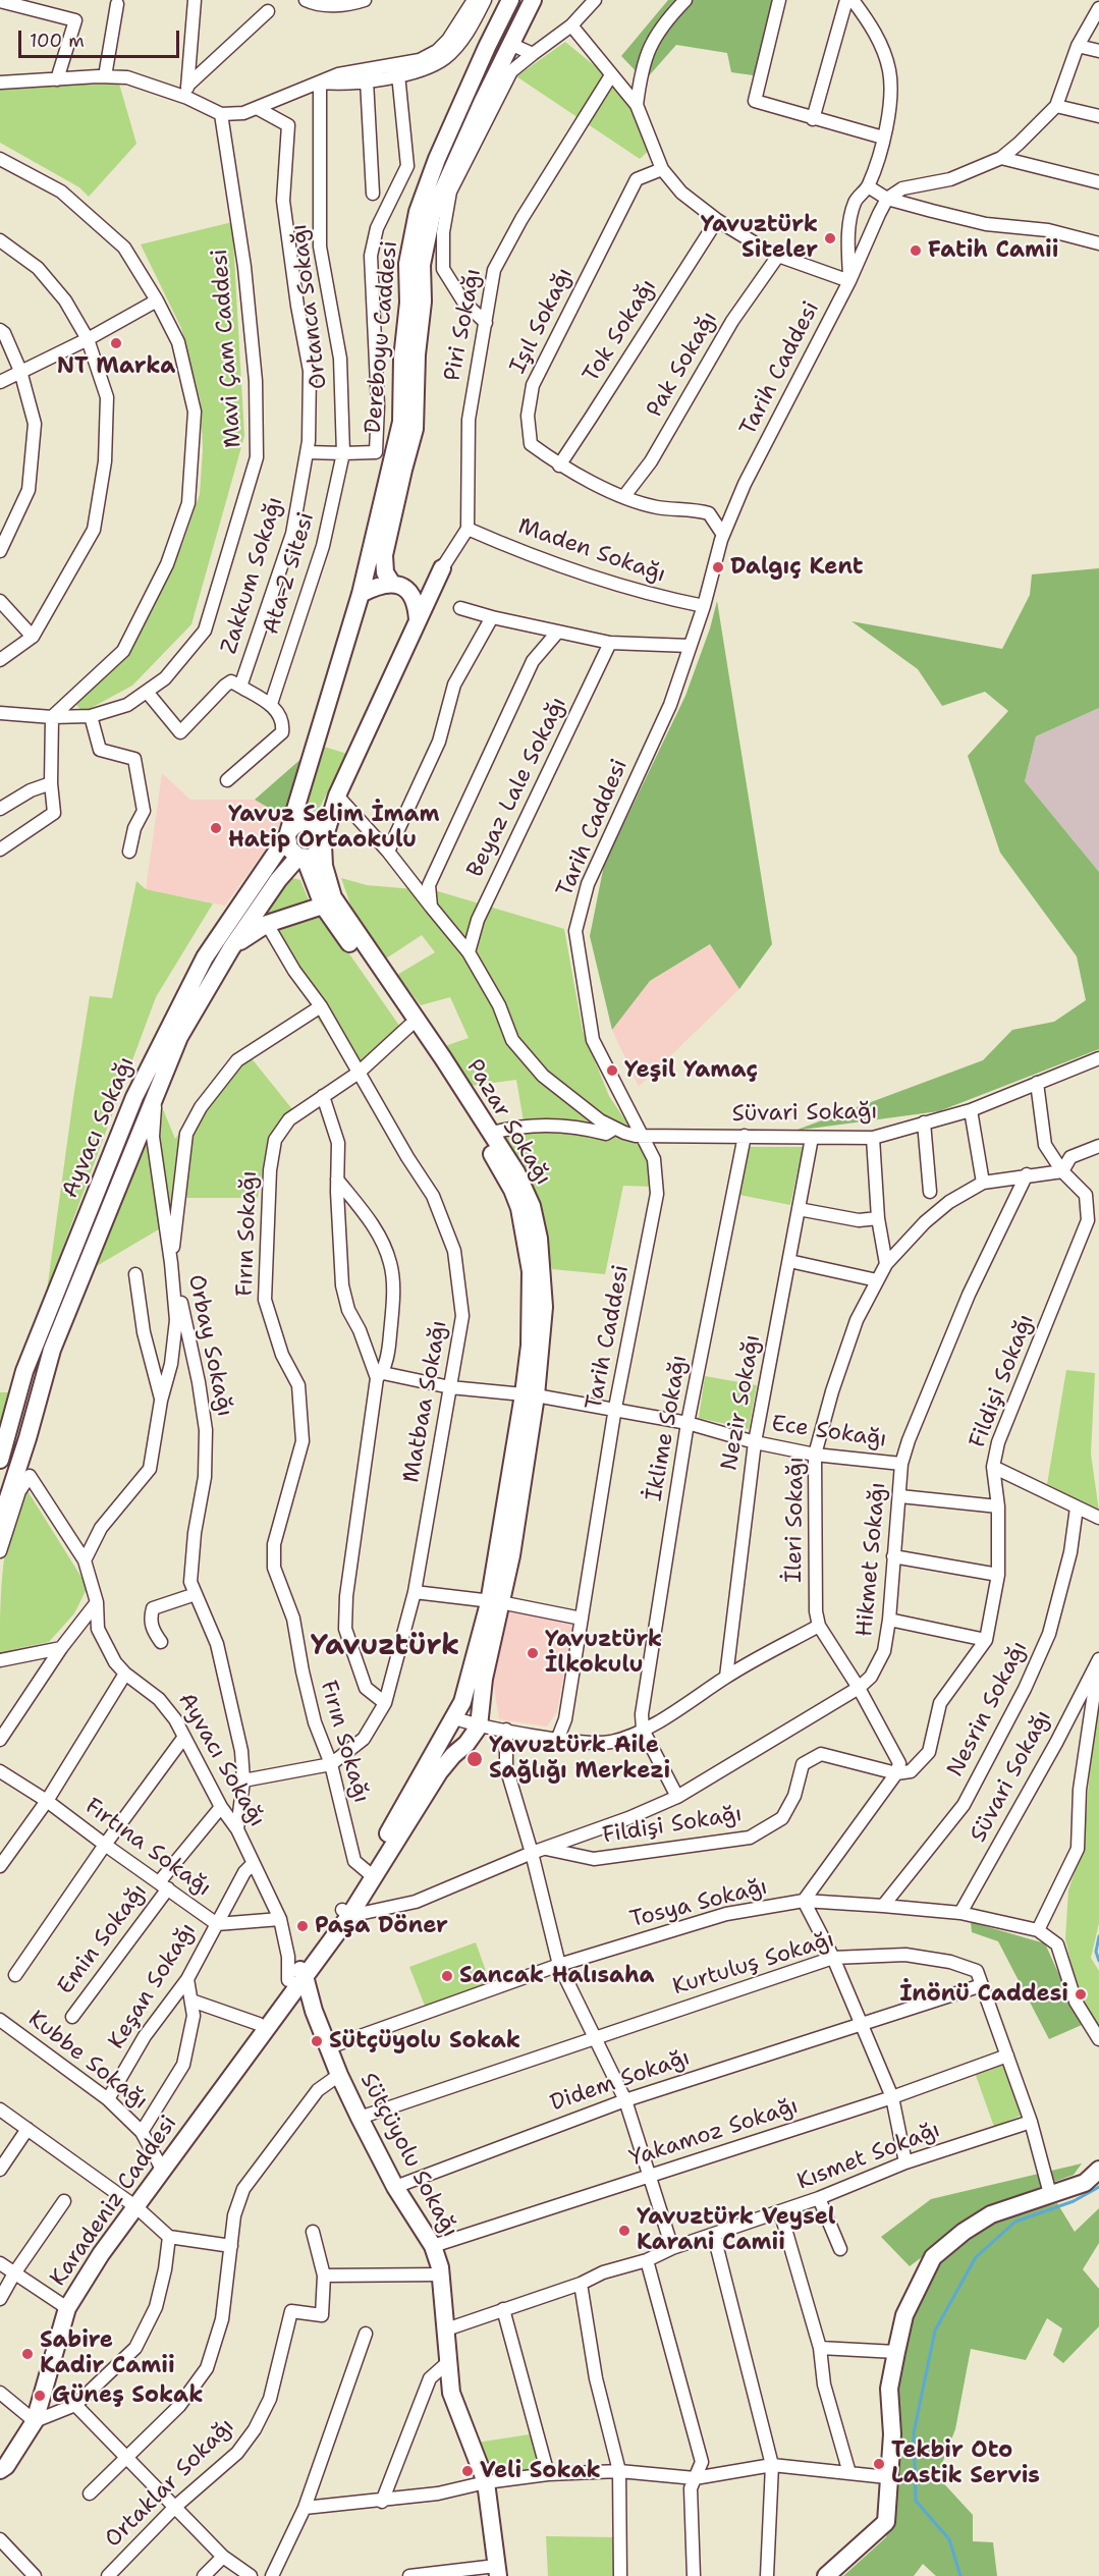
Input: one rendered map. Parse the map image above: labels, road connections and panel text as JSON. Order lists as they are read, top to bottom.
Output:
{
  "streets": {
    "main road": [
      "Dereboyu Caddesi",
      "Pazar Sokağı",
      "Ayvacı Sokağı",
      "Sütçüyolu Sokağı",
      "Karadeniz Caddesi"
    ],
    "street": [
      "Ortanca Sokağı",
      "Işıl Sokağı",
      "Piri Sokağı",
      "Tok Sokağı",
      "Mavi Çam Caddesi",
      "Pak Sokağı",
      "Tarih Caddesi",
      "Maden Sokağı",
      "Ata-2 Sitesi",
      "Zakkum Sokağı",
      "Beyaz Lale Sokağı",
      "Süvari Sokağı",
      "Fırın Sokağı",
      "Orbay Sokağı",
      "Fildişi Sokağı",
      "Matbaa Sokağı",
      "Nezir Sokağı",
      "İklime Sokağı",
      "Ece Sokağı",
      "İleri Sokağı",
      "Hikmet Sokağı",
      "Nesrin Sokağı",
      "Fırtına Sokağı",
      "Tosya Sokağı",
      "Emin Sokağı",
      "Kurtuluş Sokağı",
      "Keşan Sokağı",
      "Kubbe Sokağı",
      "Didem Sokağı",
      "Yakamoz Sokağı",
      "Kısmet Sokağı",
      "Ortaklar Sokağı"
    ]
  },
  "crossings": [
    ["Ortanca Sokağı", "Ata-2 Sitesi"],
    ["Işıl Sokağı", "Tok Sokağı"],
    ["Işıl Sokağı", "Pak Sokağı"],
    ["Işıl Sokağı", "Tarih Caddesi"],
    ["Piri Sokağı", "Maden Sokağı"],
    ["Dereboyu Caddesi", "Pazar Sokağı"],
    ["Dereboyu Caddesi", "Ayvacı Sokağı"],
    ["Mavi Çam Caddesi", "Zakkum Sokağı"],
    ["Tarih Caddesi", "Maden Sokağı"],
    ["Tarih Caddesi", "Süvari Sokağı"],
    ["Tarih Caddesi", "Ece Sokağı"],
    ["Süvari Sokağı", "Fildişi Sokağı"],
    ["Süvari Sokağı", "Nezir Sokağı"],
    ["Süvari Sokağı", "İklime Sokağı"],
    ["Süvari Sokağı", "Tosya Sokağı"],
    ["Pazar Sokağı", "Ayvacı Sokağı"],
    ["Pazar Sokağı", "Fırın Sokağı"],
    ["Pazar Sokağı", "Ece Sokağı"],
    ["Pazar Sokağı", "Karadeniz Caddesi"],
    ["Ayvacı Sokağı", "Orbay Sokağı"],
    ["Ayvacı Sokağı", "Fırtına Sokağı"],
    ["Ayvacı Sokağı", "Emin Sokağı"],
    ["Ayvacı Sokağı", "Keşan Sokağı"],
    ["Ayvacı Sokağı", "Sütçüyolu Sokağı"],
    ["Ayvacı Sokağı", "Karadeniz Caddesi"],
    ["Fırın Sokağı", "Matbaa Sokağı"],
    ["Fırın Sokağı", "Karadeniz Caddesi"],
    ["Fildişi Sokağı", "İleri Sokağı"],
    ["Fildişi Sokağı", "Hikmet Sokağı"],
    ["Fildişi Sokağı", "Karadeniz Caddesi"],
    ["Matbaa Sokağı", "Ece Sokağı"],
    ["Nezir Sokağı", "Ece Sokağı"],
    ["İklime Sokağı", "Ece Sokağı"],
    ["Ece Sokağı", "İleri Sokağı"],
    ["Ece Sokağı", "Hikmet Sokağı"],
    ["İleri Sokağı", "Hikmet Sokağı"],
    ["Nesrin Sokağı", "Tosya Sokağı"],
    ["Fırtına Sokağı", "Emin Sokağı"],
    ["Fırtına Sokağı", "Keşan Sokağı"],
    ["Fırtına Sokağı", "Sütçüyolu Sokağı"],
    ["Fırtına Sokağı", "Karadeniz Caddesi"],
    ["Tosya Sokağı", "Sütçüyolu Sokağı"],
    ["Kurtuluş Sokağı", "Didem Sokağı"],
    ["Kurtuluş Sokağı", "Yakamoz Sokağı"],
    ["Kurtuluş Sokağı", "Sütçüyolu Sokağı"],
    ["Kurtuluş Sokağı", "Kısmet Sokağı"],
    ["Keşan Sokağı", "Kubbe Sokağı"],
    ["Keşan Sokağı", "Sütçüyolu Sokağı"],
    ["Keşan Sokağı", "Karadeniz Caddesi"],
    ["Kubbe Sokağı", "Karadeniz Caddesi"],
    ["Didem Sokağı", "Sütçüyolu Sokağı"],
    ["Yakamoz Sokağı", "Sütçüyolu Sokağı"],
    ["Sütçüyolu Sokağı", "Kısmet Sokağı"],
    ["Sütçüyolu Sokağı", "Karadeniz Caddesi"]
  ],
  "districts": ["Yavuztürk"],
  "places": [
    "Yavuztürk Siteler",
    "Fatih Camii",
    "NT Marka",
    "Dalgıç Kent",
    "Yavuz Selim İmam Hatip Ortaokulu",
    "Yeşil Yamaç",
    "Yavuztürk İlkokulu",
    "Yavuztürk Aile Sağlığı Merkezi",
    "Paşa Döner",
    "Sancak Halısaha",
    "İnönü Caddesi",
    "Sütçüyolu Sokak",
    "Yavuztürk Veysel Karani Camii",
    "Sabire Kadir Camii",
    "Güneş Sokak",
    "Tekbir Oto Lastik Servis",
    "Veli Sokak"
  ],
  "scale_bar": "100 m"
}
